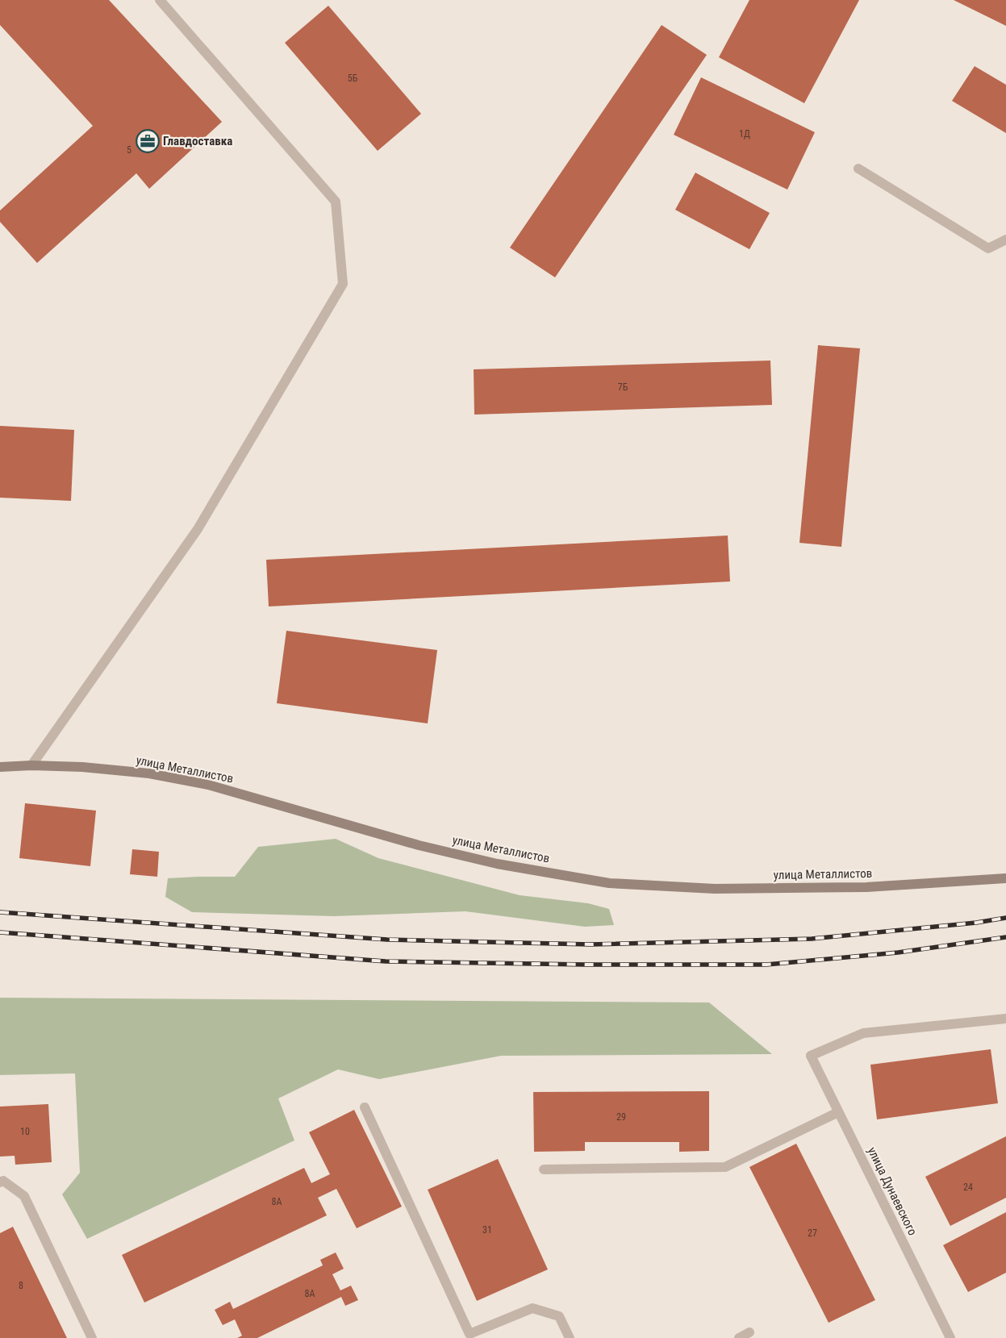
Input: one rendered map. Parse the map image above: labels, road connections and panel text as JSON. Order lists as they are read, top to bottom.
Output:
{
  "streets": {
    "main road": ["улица Металлистов"],
    "street": ["улица Дунаевского"]
  },
  "places": {
    "office": ["Главдоставка"]
  },
  "house_numbers": [
    "5Б",
    "1Д",
    "5",
    "7Б",
    "29",
    "10",
    "24",
    "8А",
    "31",
    "27",
    "8",
    "8А"
  ]
}
